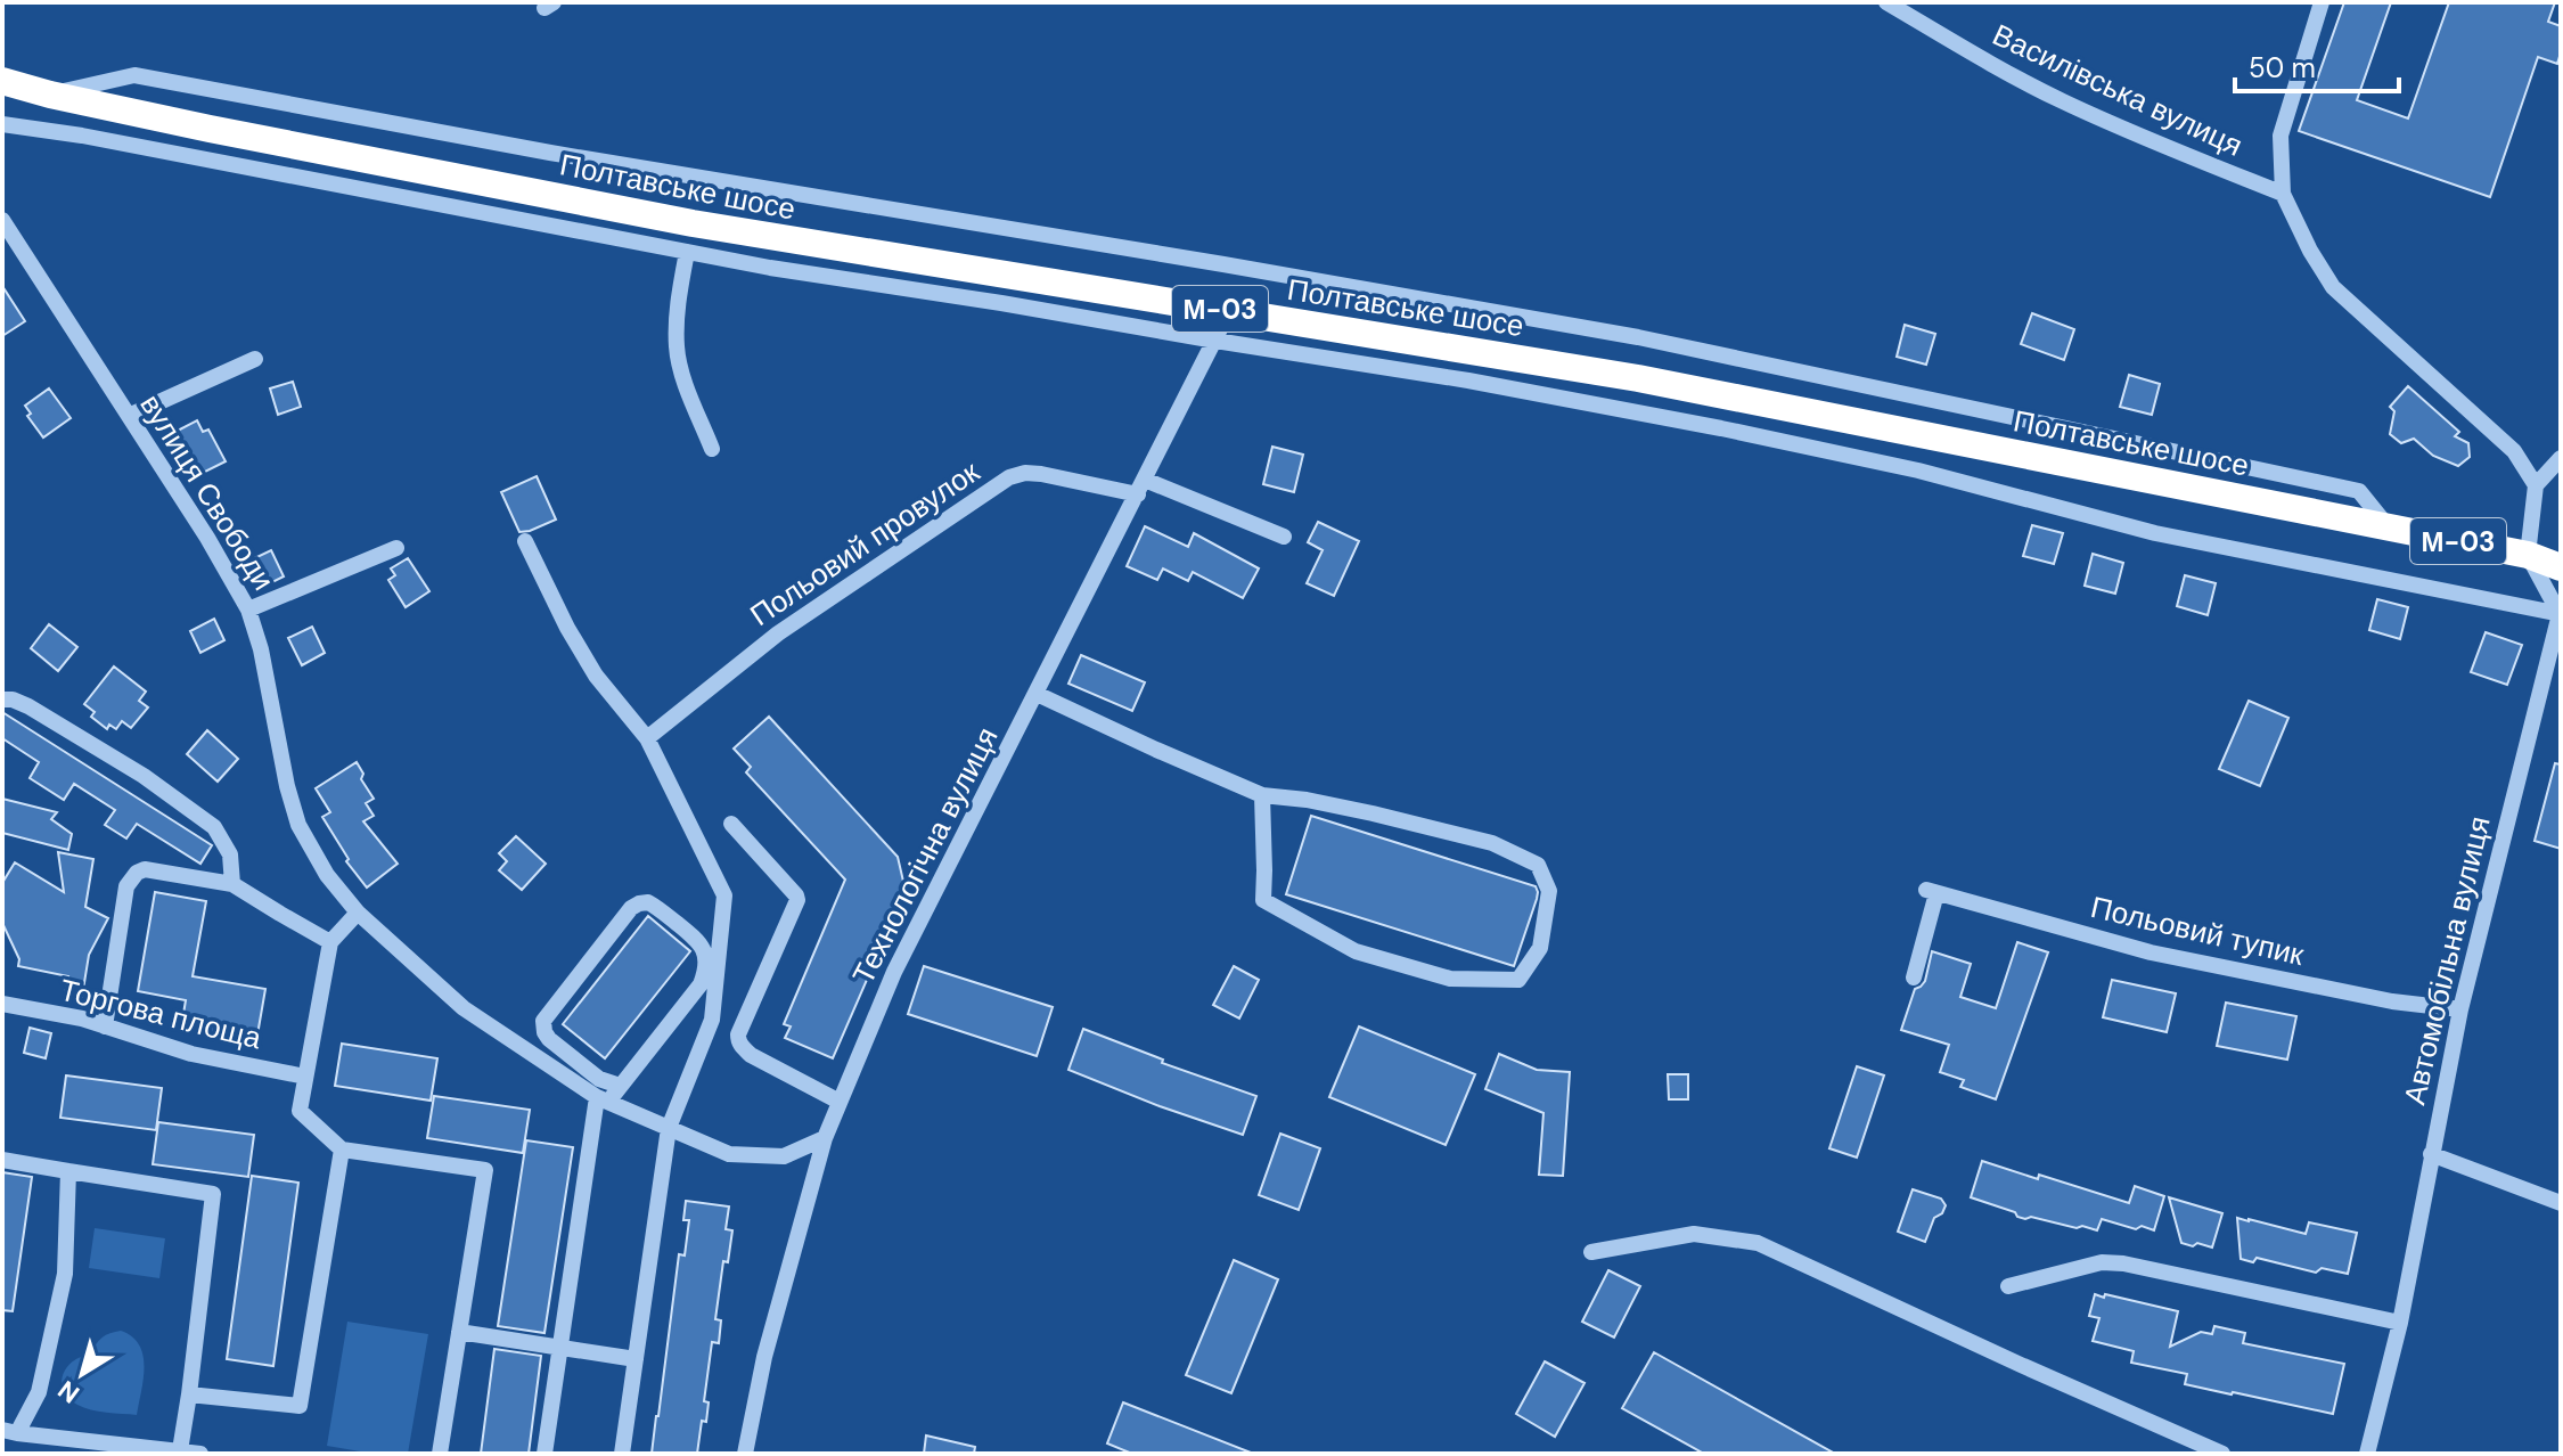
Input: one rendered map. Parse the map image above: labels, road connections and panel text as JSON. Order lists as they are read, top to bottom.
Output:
{
  "streets": {
    "highway": ["Полтавське шосе", "М-03"],
    "street": [
      "Василівська вулиця",
      "вулиця Свободи",
      "Польовий провулок",
      "Технологічна вулиця",
      "Польовий тупик",
      "Автомобільна вулиця",
      "Торгова площа"
    ]
  },
  "crossings": [
    ["Полтавське шосе", "М-03"],
    ["Полтавське шосе", "Технологічна вулиця"],
    ["вулиця Свободи", "Технологічна вулиця"],
    ["Польовий провулок", "Технологічна вулиця"],
    ["Польовий тупик", "Автомобільна вулиця"]
  ],
  "scale_bar": "50 m",
  "north": "bottom left"
}
